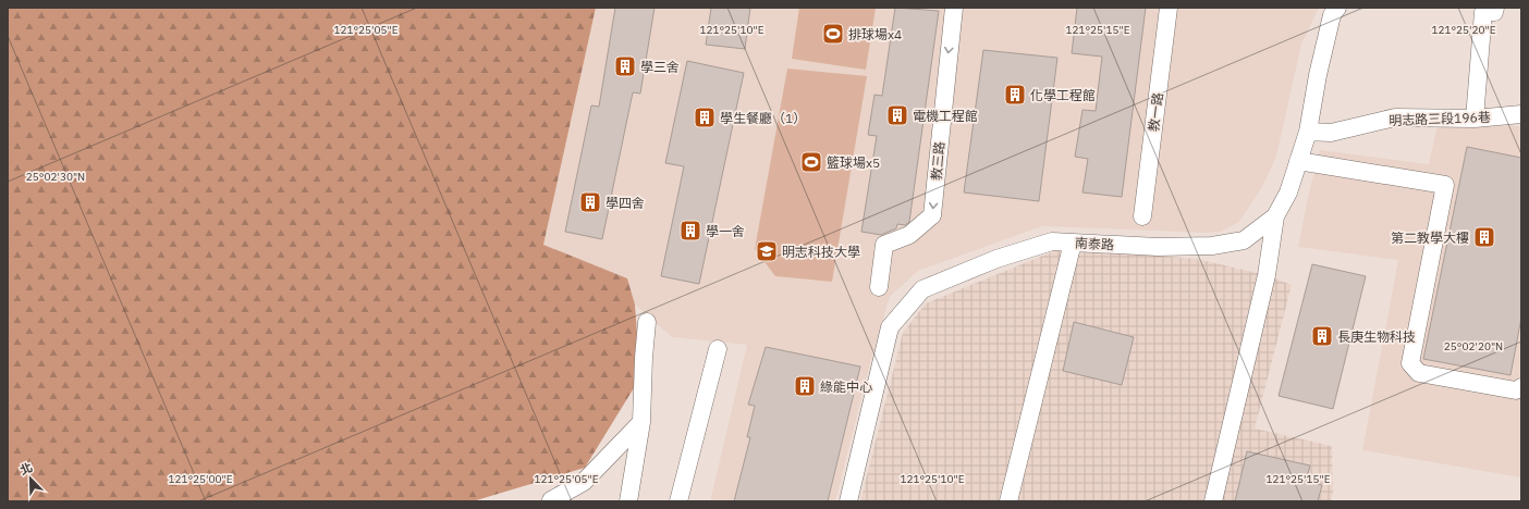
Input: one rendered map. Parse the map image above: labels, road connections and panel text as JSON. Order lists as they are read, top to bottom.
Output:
{
  "streets": {
    "street": [
      "教一路",
      "明志路三段196巷",
      "教三路",
      "南泰路"
    ]
  },
  "crossings": [
    ["明志路三段196巷", "南泰路"]
  ],
  "one_way": ["教三路"],
  "places": {
    "sports": ["排球場x4", "籃球場x5"],
    "building": [
      "學三舍",
      "化學工程館",
      "電機工程館",
      "學生餐廳（1）",
      "學四舍",
      "學一舍",
      "第二教學大樓",
      "長庚生物科技",
      "綠能中心"
    ],
    "school or university": ["明志科技大學"]
  },
  "north": "top left",
  "coordinates": [
    "121°25'05\"E",
    "121°25'10\"E",
    "121°25'15\"E",
    "121°25'20\"E",
    "25°02'30\"N",
    "25°02'20\"N",
    "121°25'00\"E"
  ]
}
